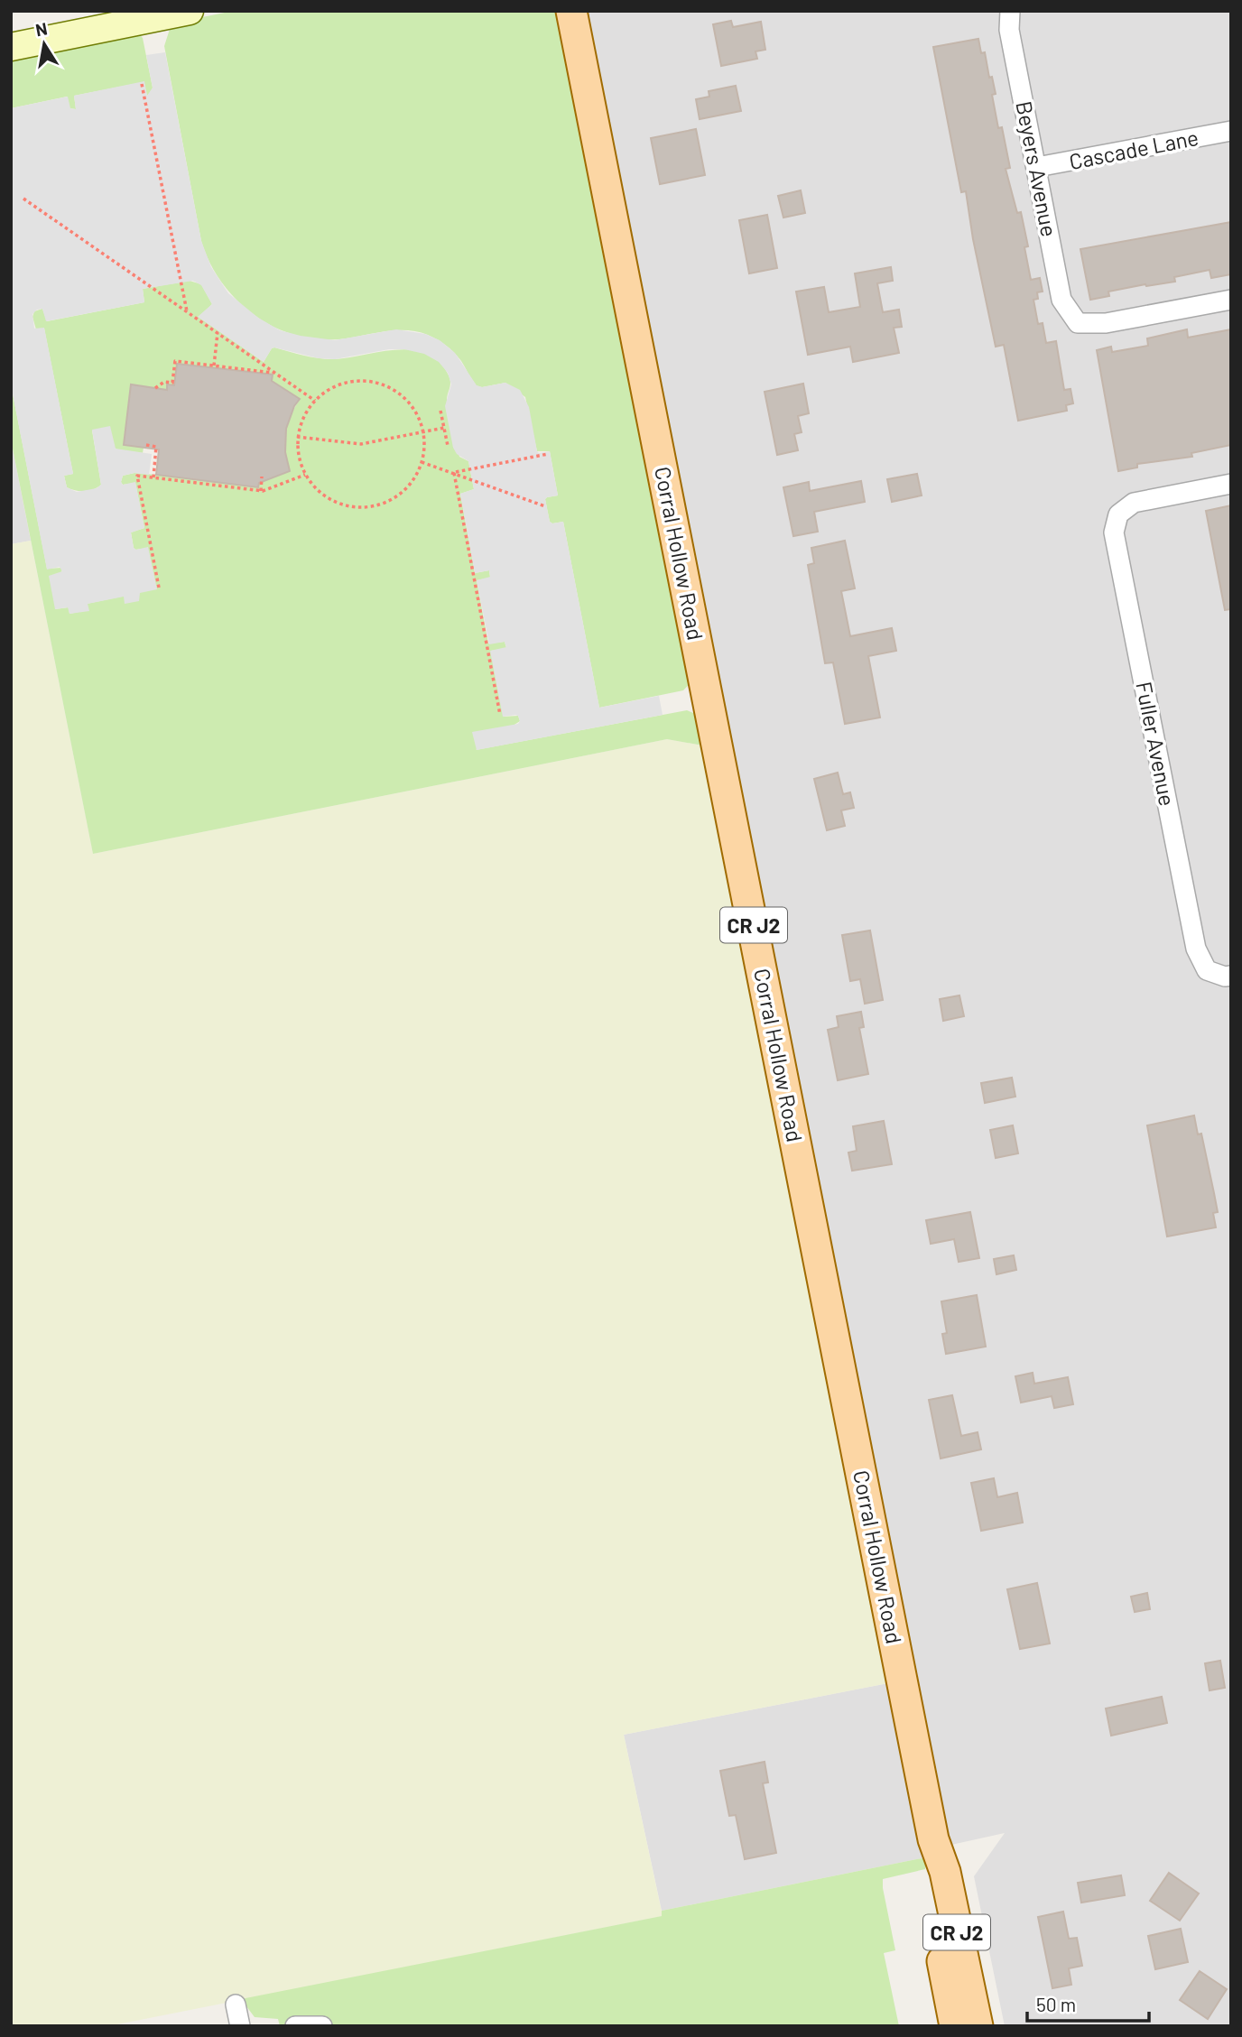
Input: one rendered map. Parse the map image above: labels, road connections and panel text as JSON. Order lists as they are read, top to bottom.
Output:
{
  "streets": {
    "main road": ["Corral Hollow Road", "CR J2"],
    "street": ["Cascade Lane", "Beyers Avenue", "Fuller Avenue"]
  },
  "crossings": [
    ["Cascade Lane", "Beyers Avenue"]
  ],
  "scale_bar": "50 m",
  "north": "top"
}
